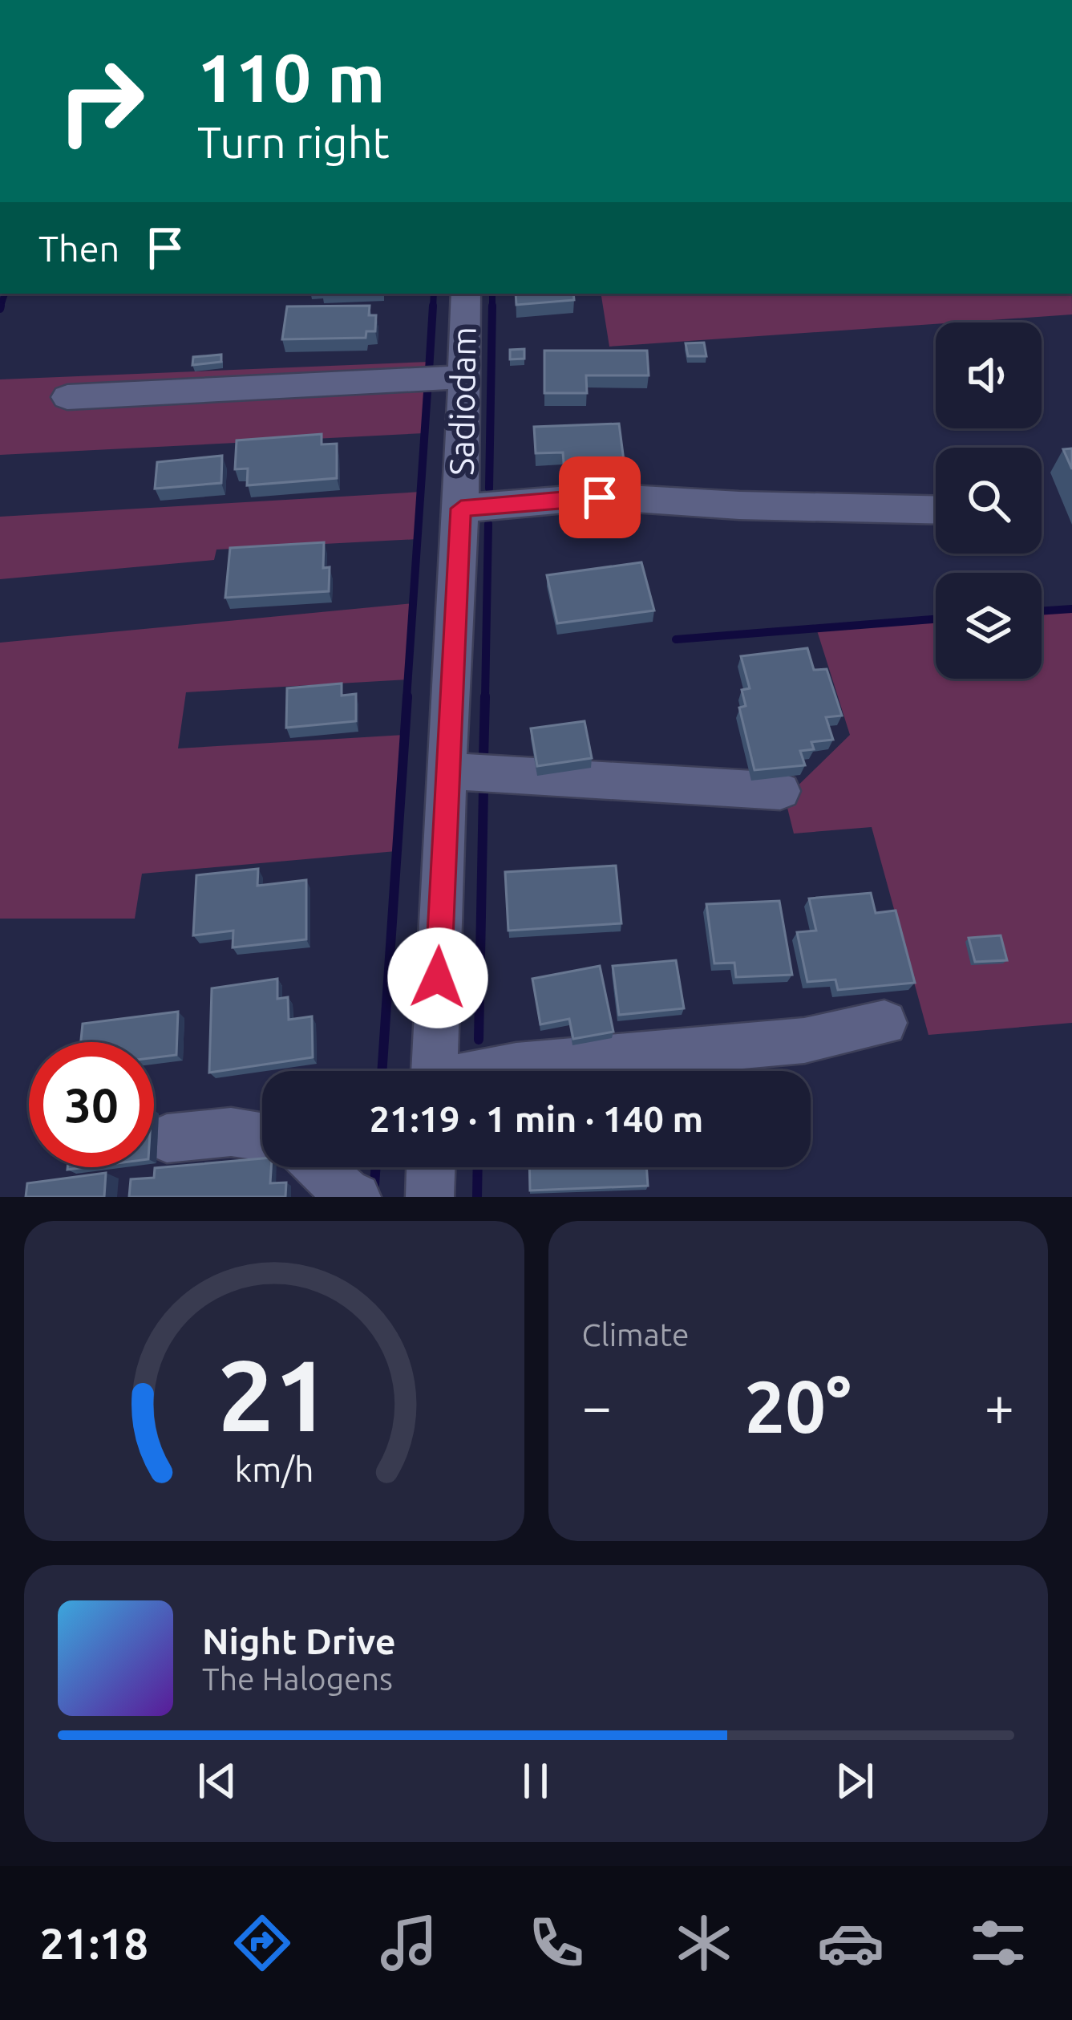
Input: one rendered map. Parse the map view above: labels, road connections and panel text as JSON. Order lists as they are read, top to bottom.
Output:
{
  "streets": {
    "street": ["Sadiodam"]
  },
  "page": {
    "turn": ["110 m", "Turn right"],
    "then": "Then",
    "limit": "30",
    "trip": "21:19 · 1 min · 140 m",
    "tile": "Climate",
    "heat": ["−", "20°", "+"],
    "song": ["Night Drive", "The Halogens"],
    "tabs": "21:18",
    "gauge": ["21", "km/h"]
  }
}
